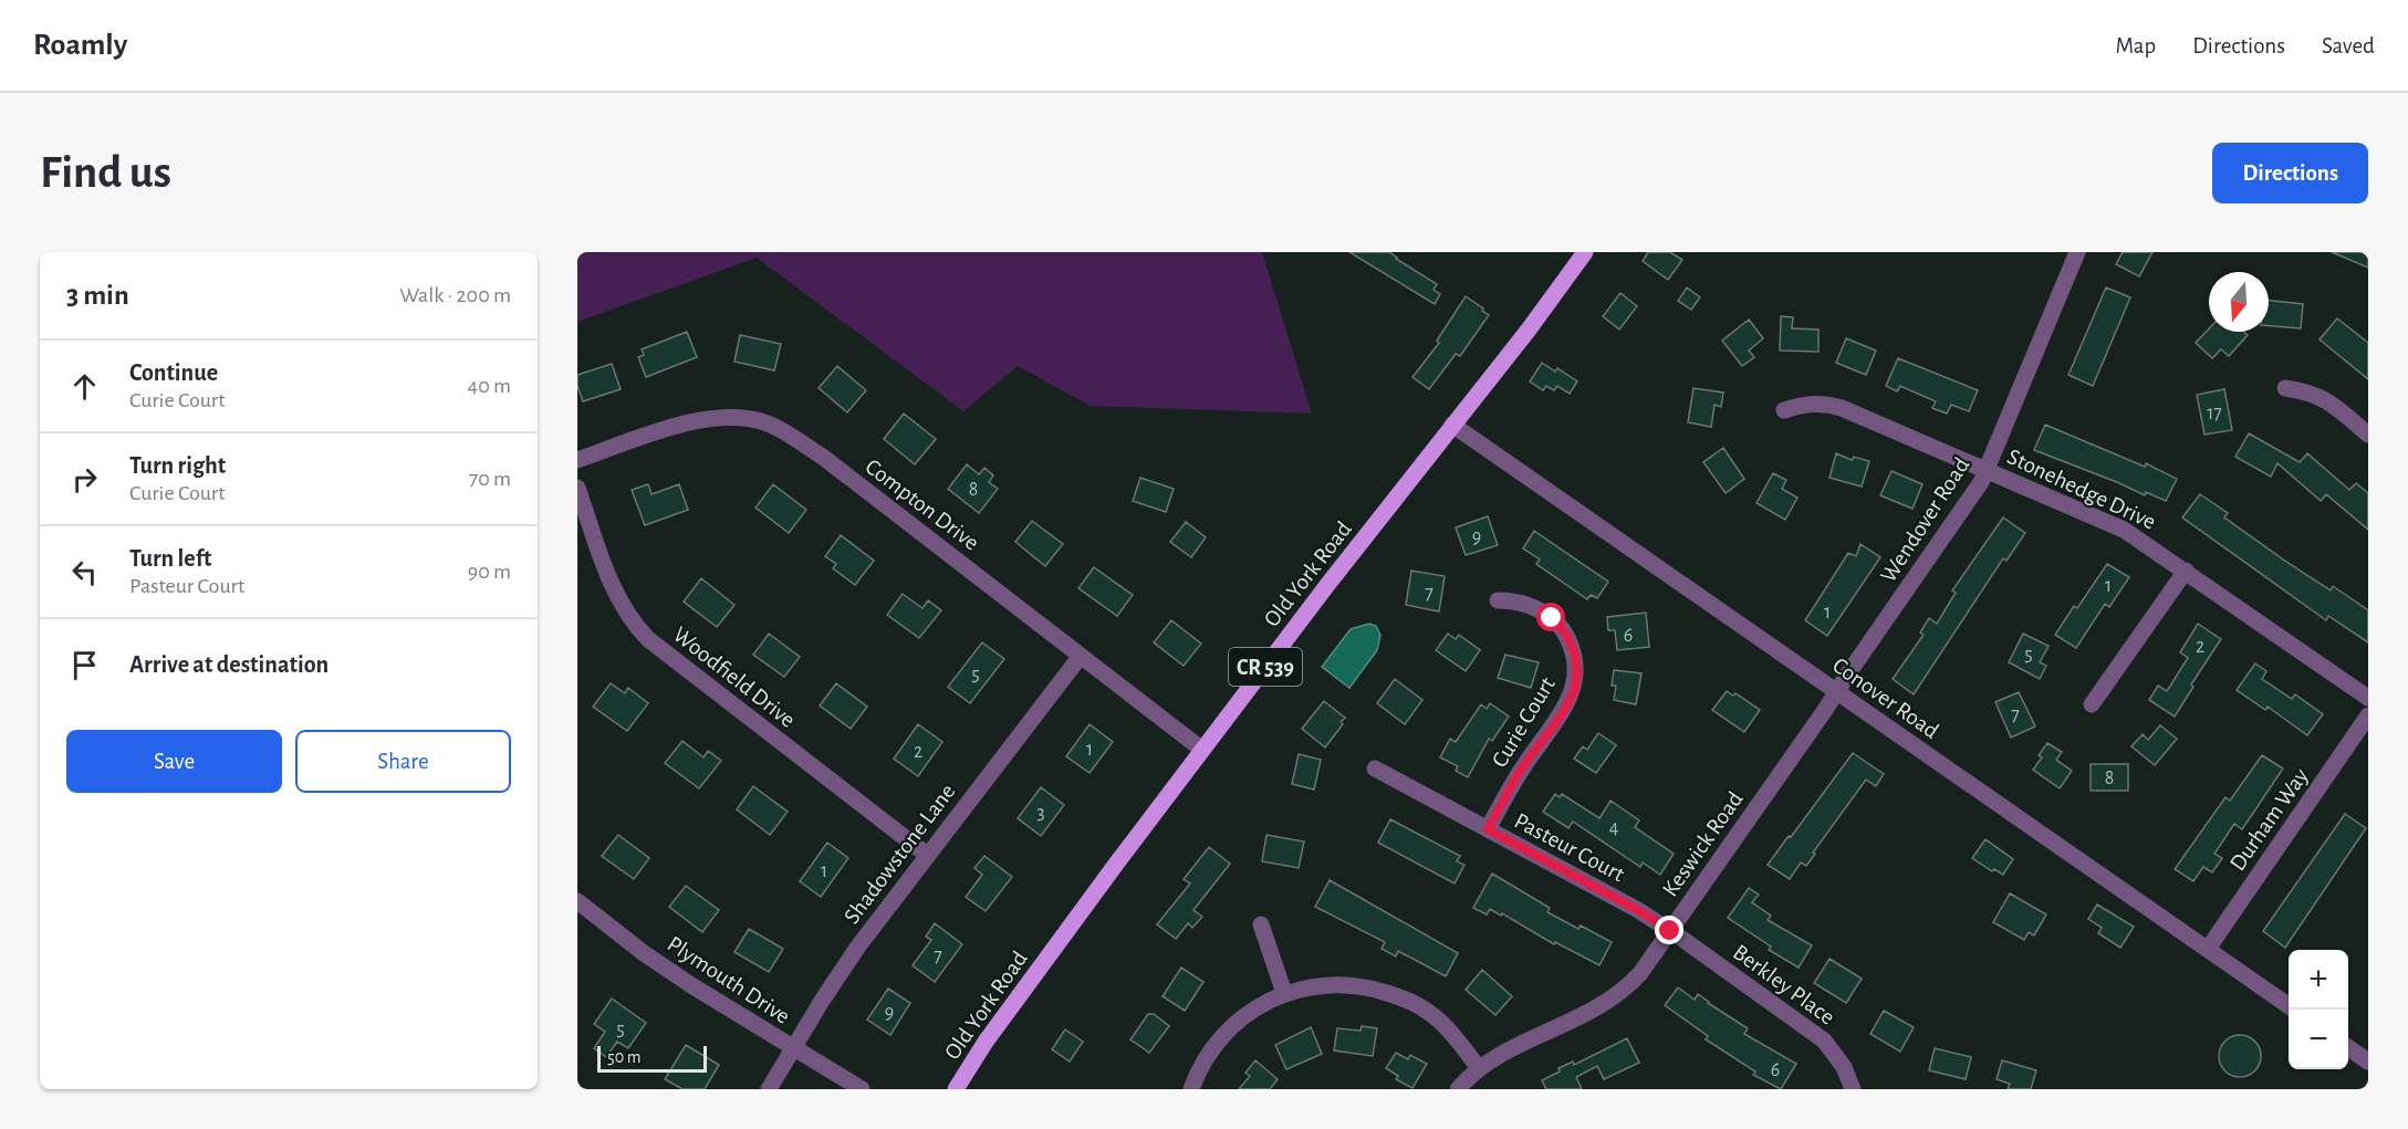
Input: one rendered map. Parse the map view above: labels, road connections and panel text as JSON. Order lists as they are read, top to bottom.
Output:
{
  "streets": {
    "main road": ["Old York Road", "CR 539"],
    "street": [
      "Stonehedge Drive",
      "Compton Drive",
      "Wendover Road",
      "Woodfield Drive",
      "Conover Road",
      "Curie Court",
      "Durham Way",
      "Keswick Road",
      "Pasteur Court",
      "Shadowstone Lane",
      "Plymouth Drive",
      "Berkley Place"
    ]
  },
  "crossings": [
    ["Stonehedge Drive", "Wendover Road"],
    ["Compton Drive", "Old York Road"],
    ["Compton Drive", "Shadowstone Lane"],
    ["Wendover Road", "Conover Road"],
    ["Wendover Road", "Keswick Road"],
    ["Old York Road", "Conover Road"],
    ["Woodfield Drive", "Shadowstone Lane"],
    ["Conover Road", "Durham Way"],
    ["Conover Road", "Keswick Road"],
    ["Curie Court", "Pasteur Court"],
    ["Keswick Road", "Pasteur Court"],
    ["Keswick Road", "Berkley Place"],
    ["Pasteur Court", "Berkley Place"],
    ["Shadowstone Lane", "Plymouth Drive"]
  ],
  "house_numbers": [
    "17",
    "8",
    "9",
    "1",
    "7",
    "1",
    "6",
    "2",
    "5",
    "5",
    "7",
    "1",
    "2",
    "8",
    "3",
    "4",
    "1",
    "7",
    "9",
    "5",
    "6"
  ],
  "scale_bar": "50 m",
  "north": "bottom",
  "page": {
    "header": "Roamly",
    "nav": ["Map", "Directions", "Saved"],
    "buttons": [
      "Directions",
      ["Save", "Share"]
    ],
    "title": "Find us",
    "heading": ["3 min", "Walk · 200 m"],
    "list": [
      ["Continue", "Curie Court", "40 m"],
      ["Turn right", "Curie Court", "70 m"],
      ["Turn left", "Pasteur Court", "90 m"],
      "Arrive at destination"
    ],
    "map_buttons": ["+", "−"],
    "scale": "50 m"
  }
}
